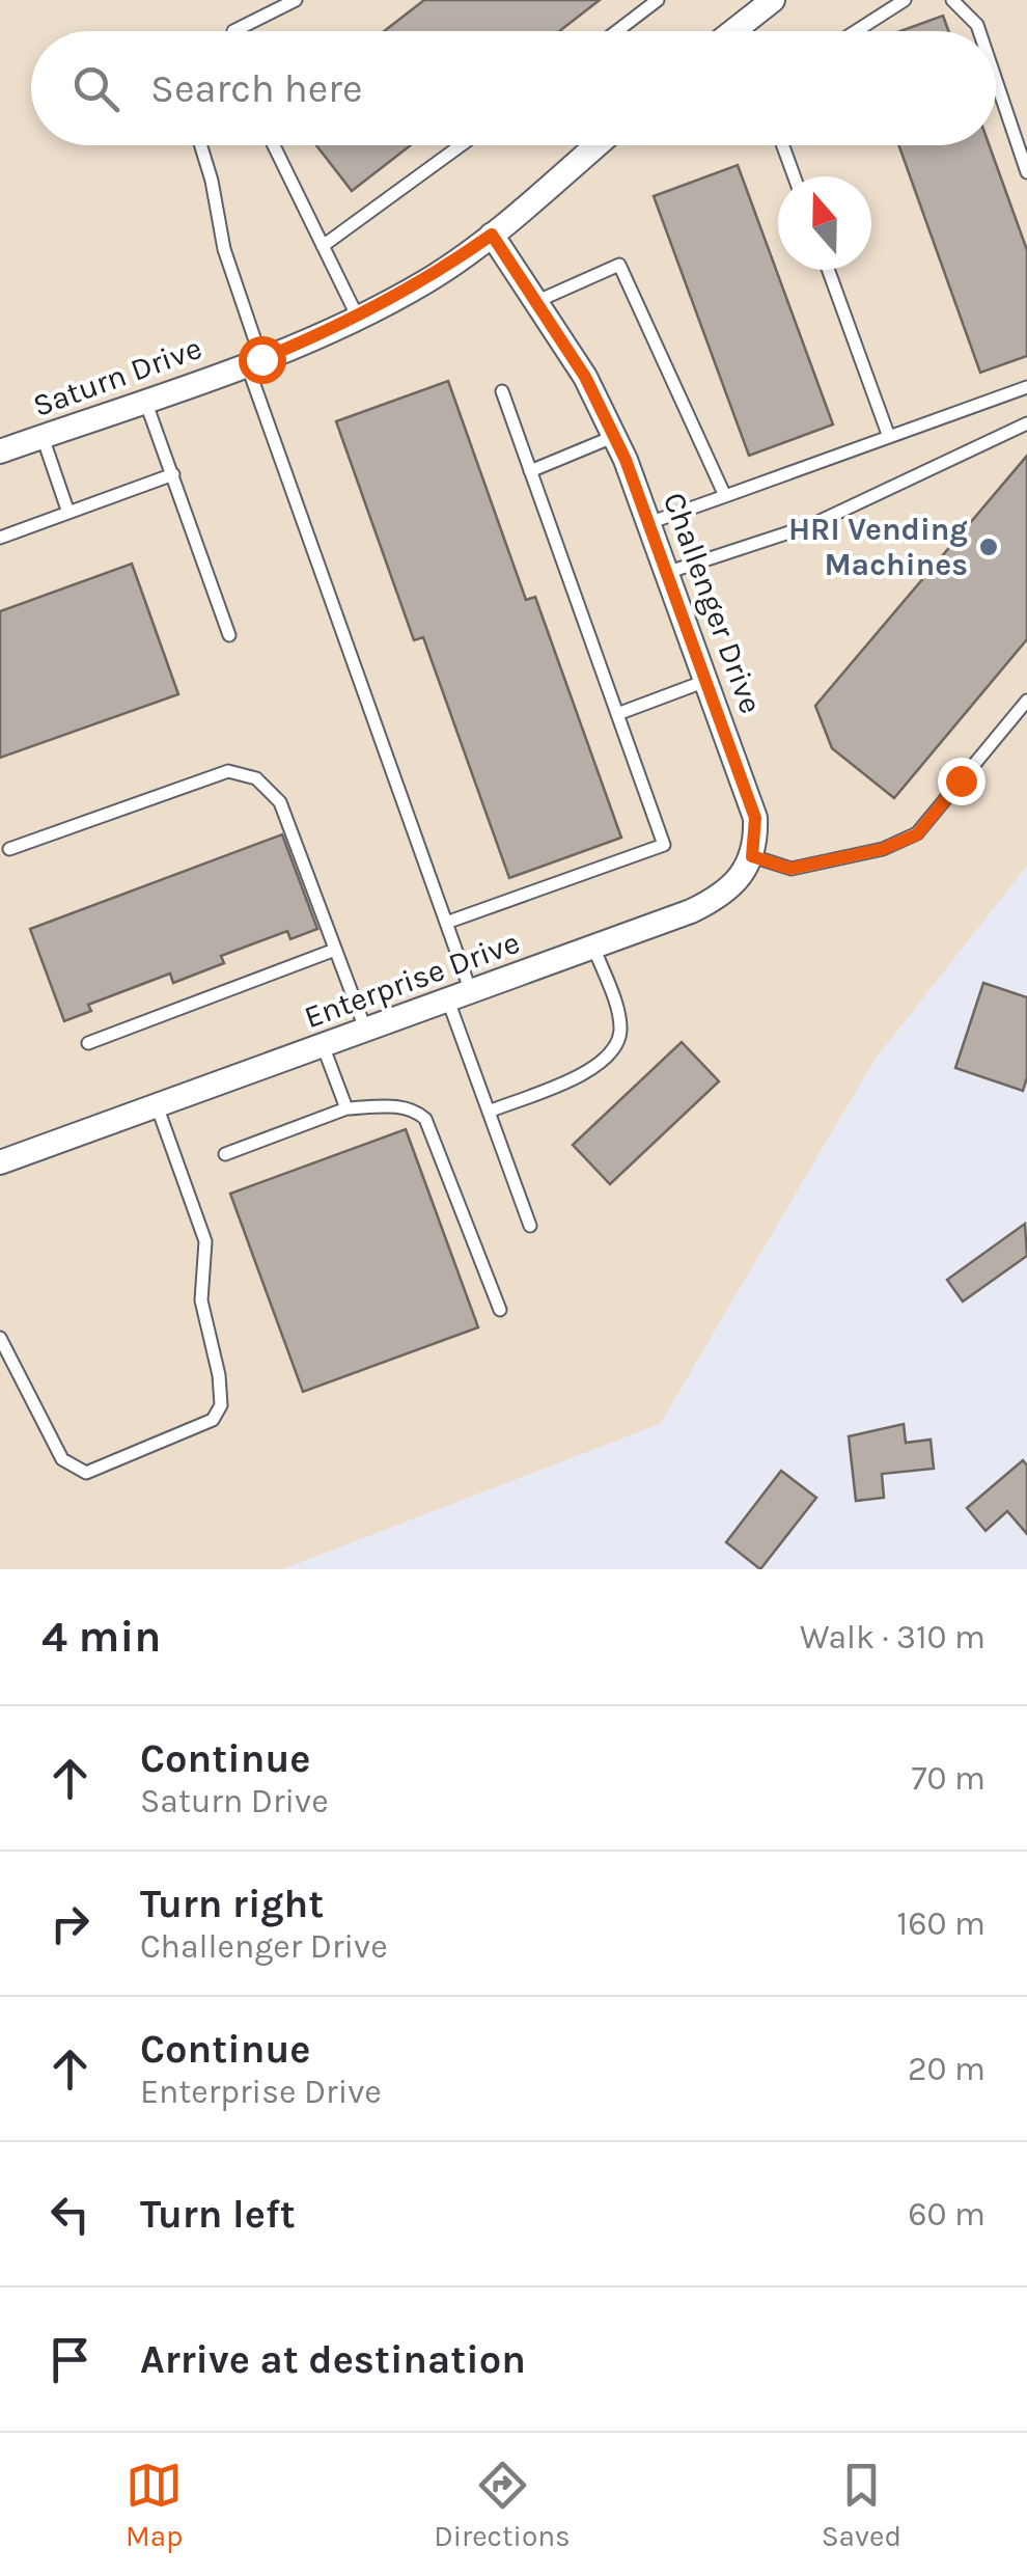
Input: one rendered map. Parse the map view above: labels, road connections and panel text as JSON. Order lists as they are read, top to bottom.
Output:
{
  "streets": {
    "street": ["Saturn Drive", "Challenger Drive", "Enterprise Drive"]
  },
  "crossings": [
    ["Saturn Drive", "Challenger Drive"],
    ["Challenger Drive", "Enterprise Drive"]
  ],
  "places": ["HRI Vending Machines"],
  "north": "top",
  "page": {
    "search": "Search here",
    "heading": ["4 min", "Walk · 310 m"],
    "list": [
      ["Continue", "Saturn Drive", "70 m"],
      ["Turn right", "Challenger Drive", "160 m"],
      ["Continue", "Enterprise Drive", "20 m"],
      ["Turn left", "60 m"],
      "Arrive at destination"
    ],
    "nav": ["Map", "Directions", "Saved"]
  }
}
